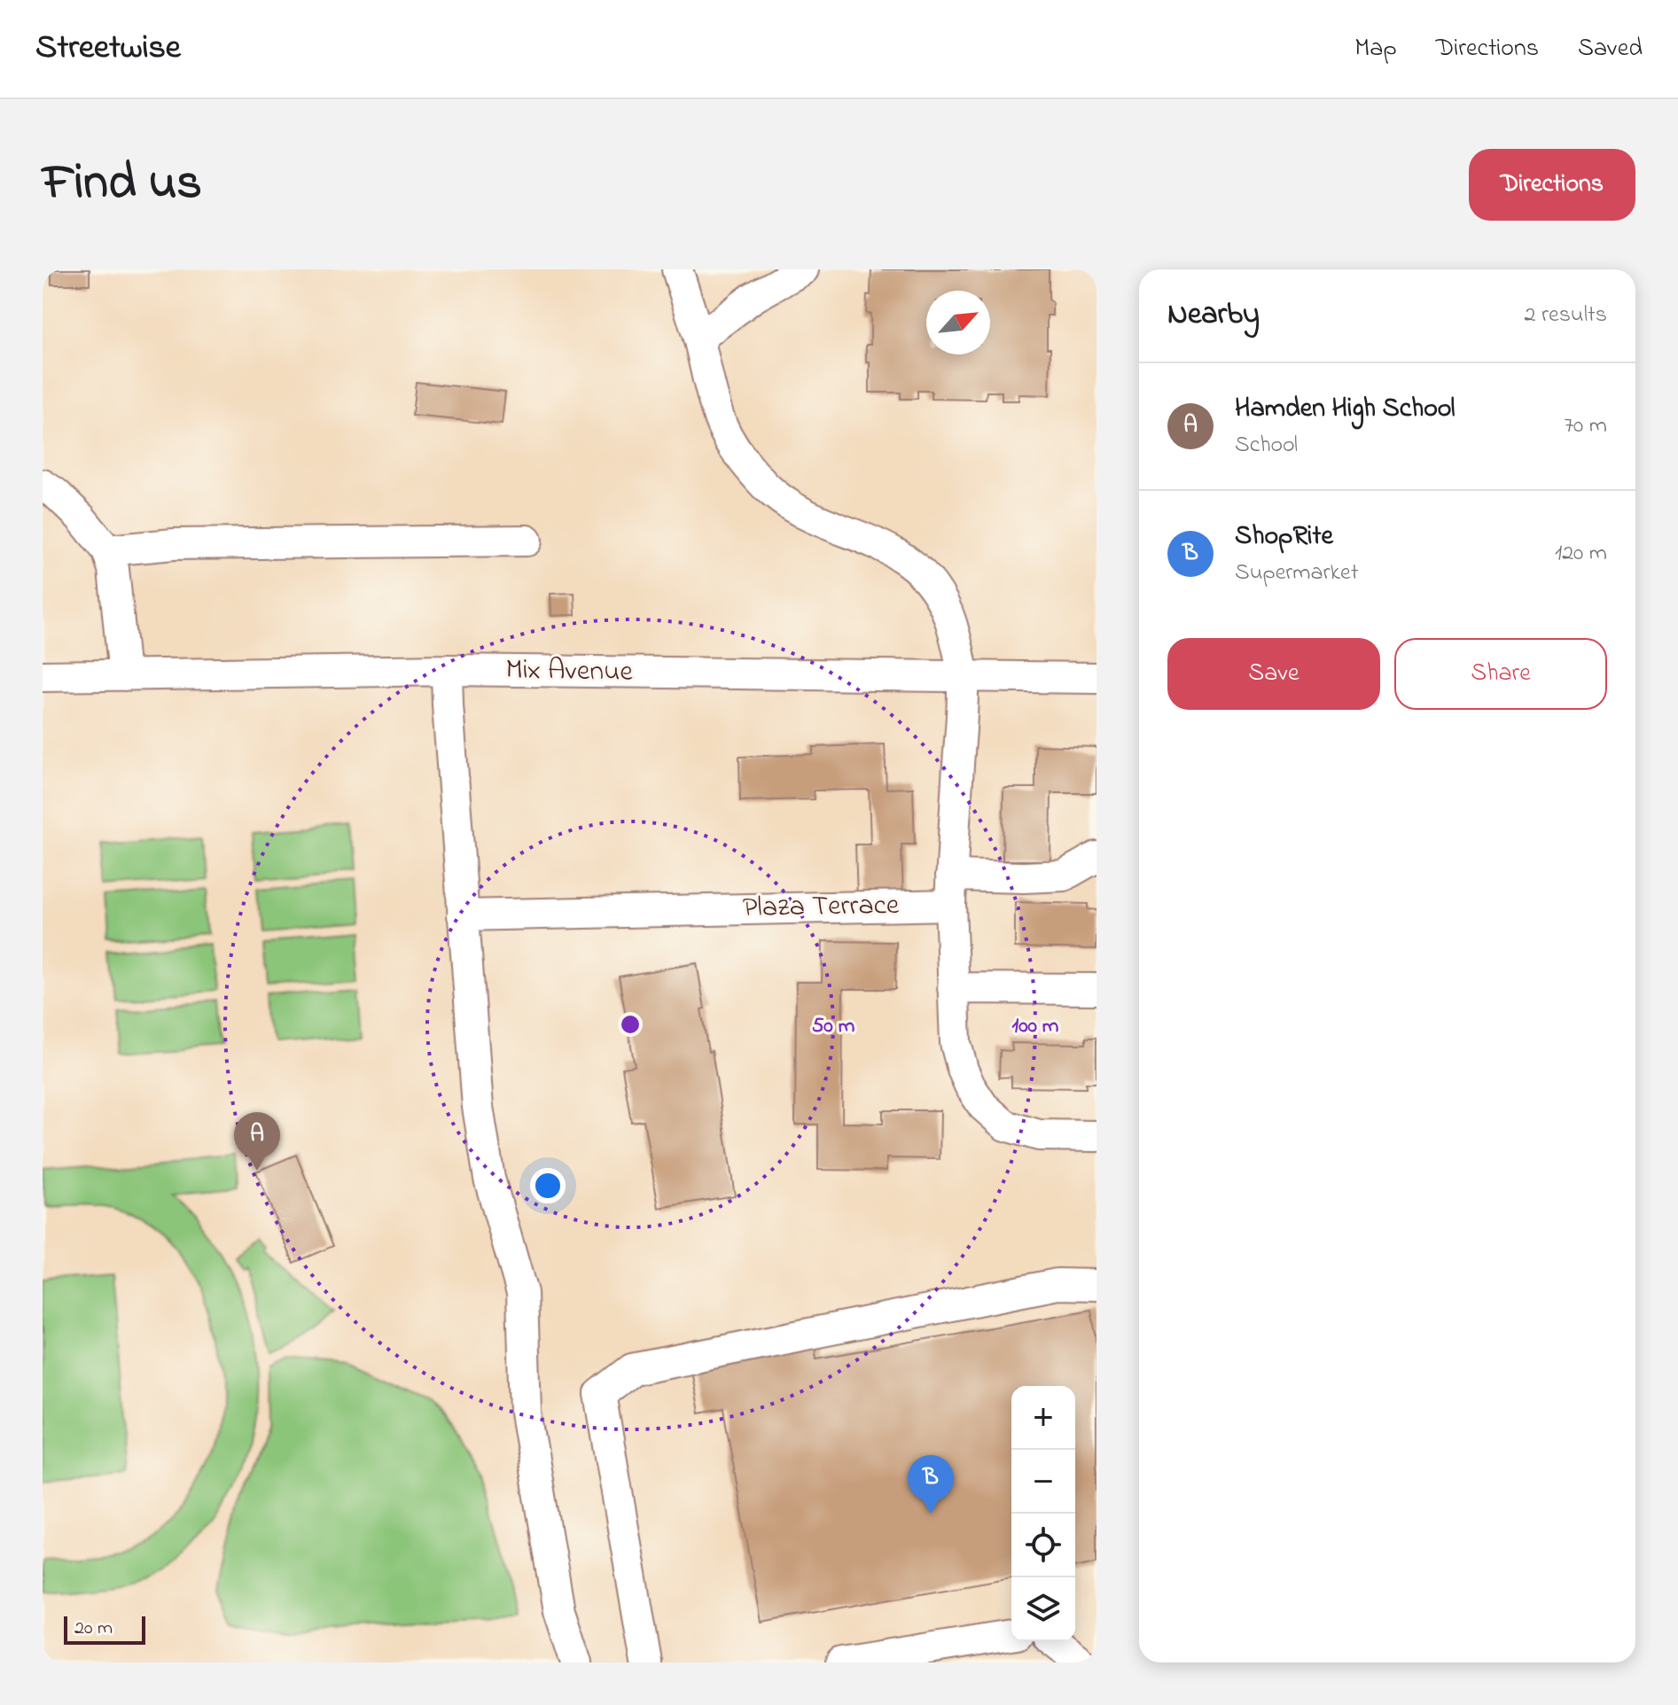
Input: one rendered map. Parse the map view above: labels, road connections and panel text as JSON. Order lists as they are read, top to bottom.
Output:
{
  "streets": {
    "street": ["Mix Avenue", "Plaza Terrace"]
  },
  "scale_bar": "20 m",
  "north": "top right",
  "page": {
    "header": "Streetwise",
    "nav": ["Map", "Directions", "Saved"],
    "title": "Find us",
    "buttons": [
      "Directions",
      ["Save", "Share"]
    ],
    "heading": ["Nearby", "2 results"],
    "list": [
      {
        "mark": "A",
        "name": "Hamden High School",
        "note": "School",
        "value": "70 m"
      },
      {
        "mark": "B",
        "name": "ShopRite",
        "note": "Supermarket",
        "value": "120 m"
      }
    ],
    "pins": ["A", "B"],
    "map_buttons": ["+", "−"],
    "scale": "20 m"
  },
  "rings": ["50 m", "100 m"]
}
